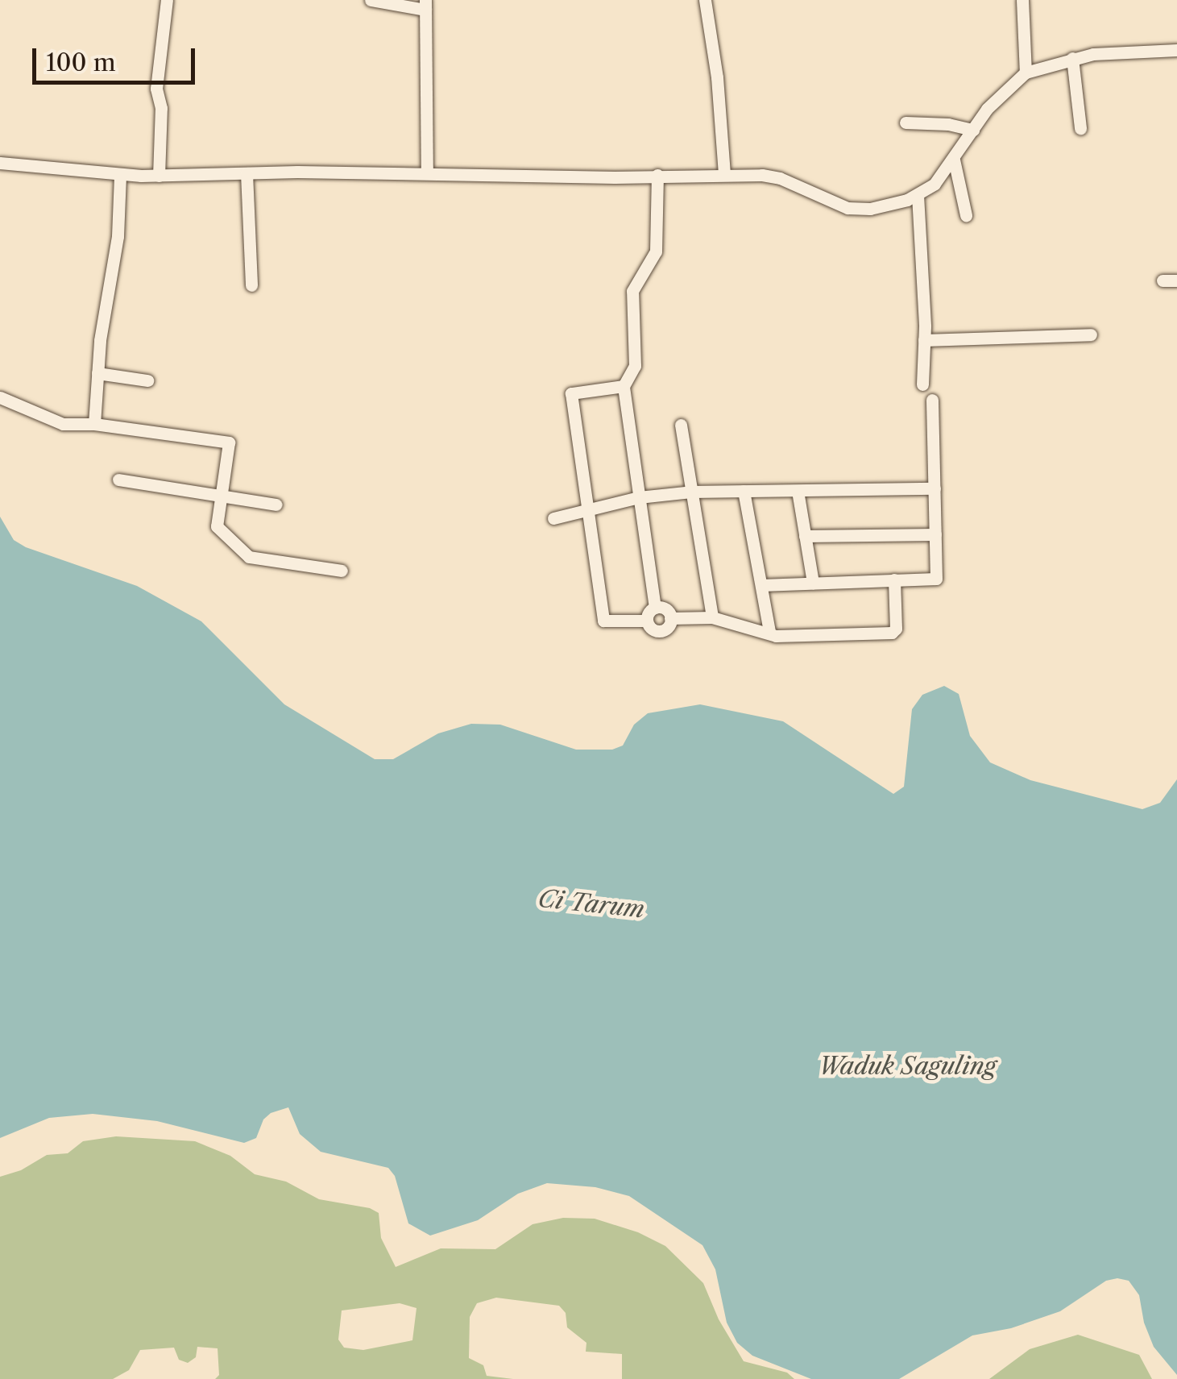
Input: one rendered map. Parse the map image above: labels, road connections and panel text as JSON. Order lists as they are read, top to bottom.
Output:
{
  "water": ["Ci Tarum", "Waduk Saguling"],
  "scale_bar": "100 m"
}
